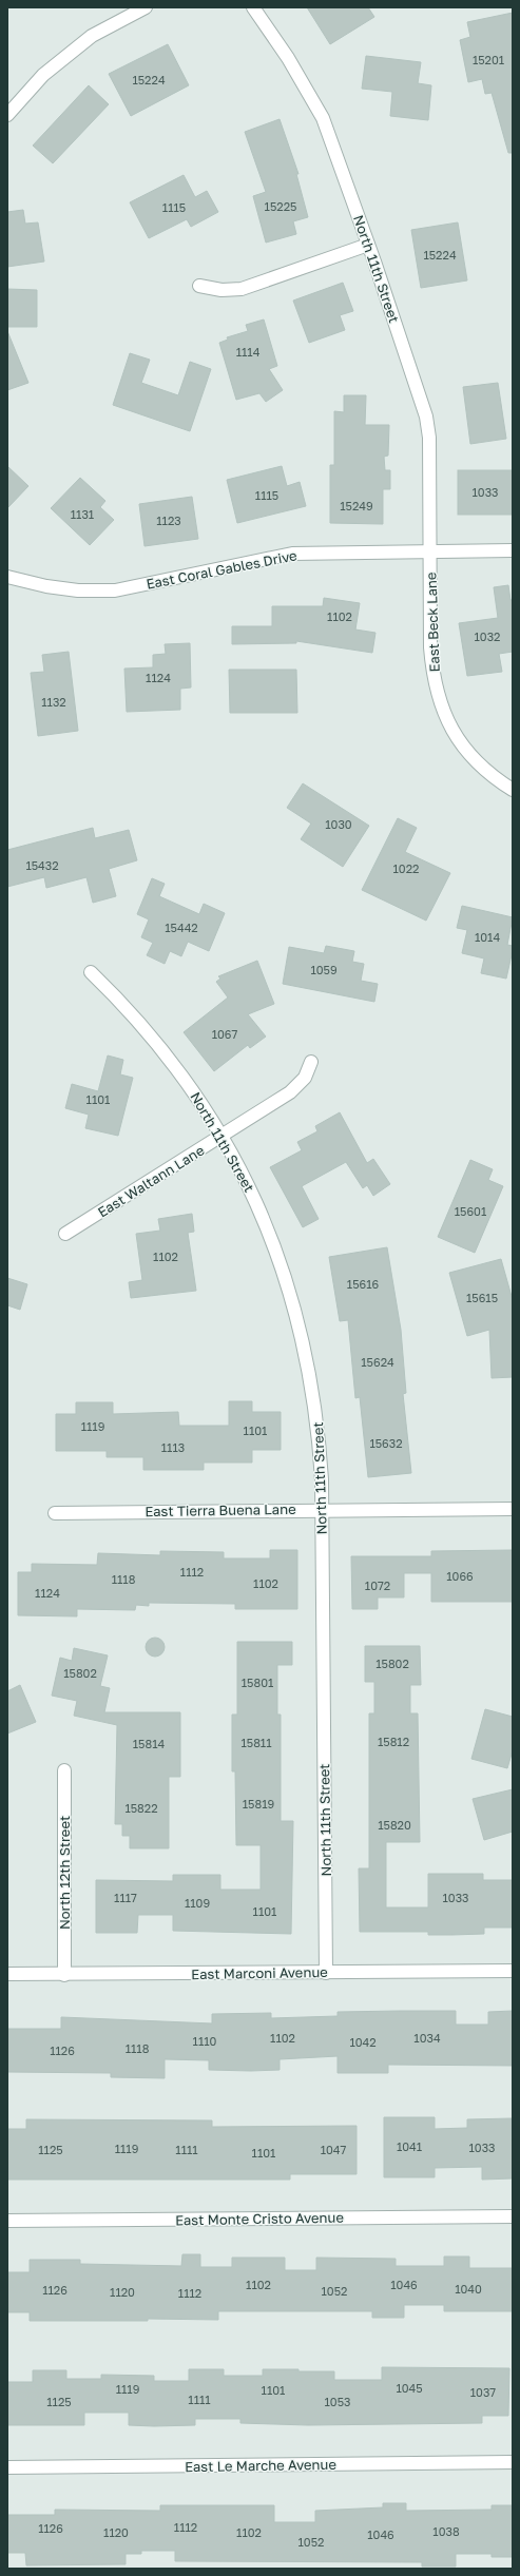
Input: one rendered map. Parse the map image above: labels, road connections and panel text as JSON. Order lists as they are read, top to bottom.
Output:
{
  "streets": {
    "street": [
      "North 11th Street",
      "East Coral Gables Drive",
      "East Beck Lane",
      "East Waltann Lane",
      "East Tierra Buena Lane",
      "North 12th Street",
      "East Marconi Avenue",
      "East Monte Cristo Avenue",
      "East Le Marche Avenue"
    ]
  },
  "crossings": [
    ["North 11th Street", "East Coral Gables Drive"],
    ["North 11th Street", "East Beck Lane"],
    ["North 11th Street", "East Waltann Lane"],
    ["North 11th Street", "East Tierra Buena Lane"],
    ["North 11th Street", "East Marconi Avenue"],
    ["East Coral Gables Drive", "East Beck Lane"],
    ["North 12th Street", "East Marconi Avenue"]
  ],
  "house_numbers": [
    "15201",
    "15224",
    "15225",
    "1115",
    "15224",
    "1114",
    "1033",
    "1115",
    "15249",
    "1131",
    "1123",
    "1102",
    "1032",
    "1124",
    "1132",
    "1030",
    "15432",
    "1022",
    "15442",
    "1014",
    "1059",
    "1067",
    "1101",
    "15601",
    "1102",
    "15616",
    "15615",
    "15624",
    "1119",
    "1101",
    "15632",
    "1113",
    "1112",
    "1066",
    "1118",
    "1102",
    "1072",
    "1124",
    "15802",
    "15802",
    "15801",
    "15812",
    "15811",
    "15814",
    "15819",
    "15822",
    "15820",
    "1117",
    "1033",
    "1109",
    "1101",
    "1102",
    "1034",
    "1110",
    "1042",
    "1118",
    "1126",
    "1041",
    "1033",
    "1119",
    "1125",
    "1111",
    "1047",
    "1101",
    "1102",
    "1046",
    "1040",
    "1126",
    "1052",
    "1120",
    "1112",
    "1045",
    "1119",
    "1101",
    "1037",
    "1111",
    "1125",
    "1053",
    "1112",
    "1126",
    "1038",
    "1120",
    "1102",
    "1046",
    "1052"
  ]
}
